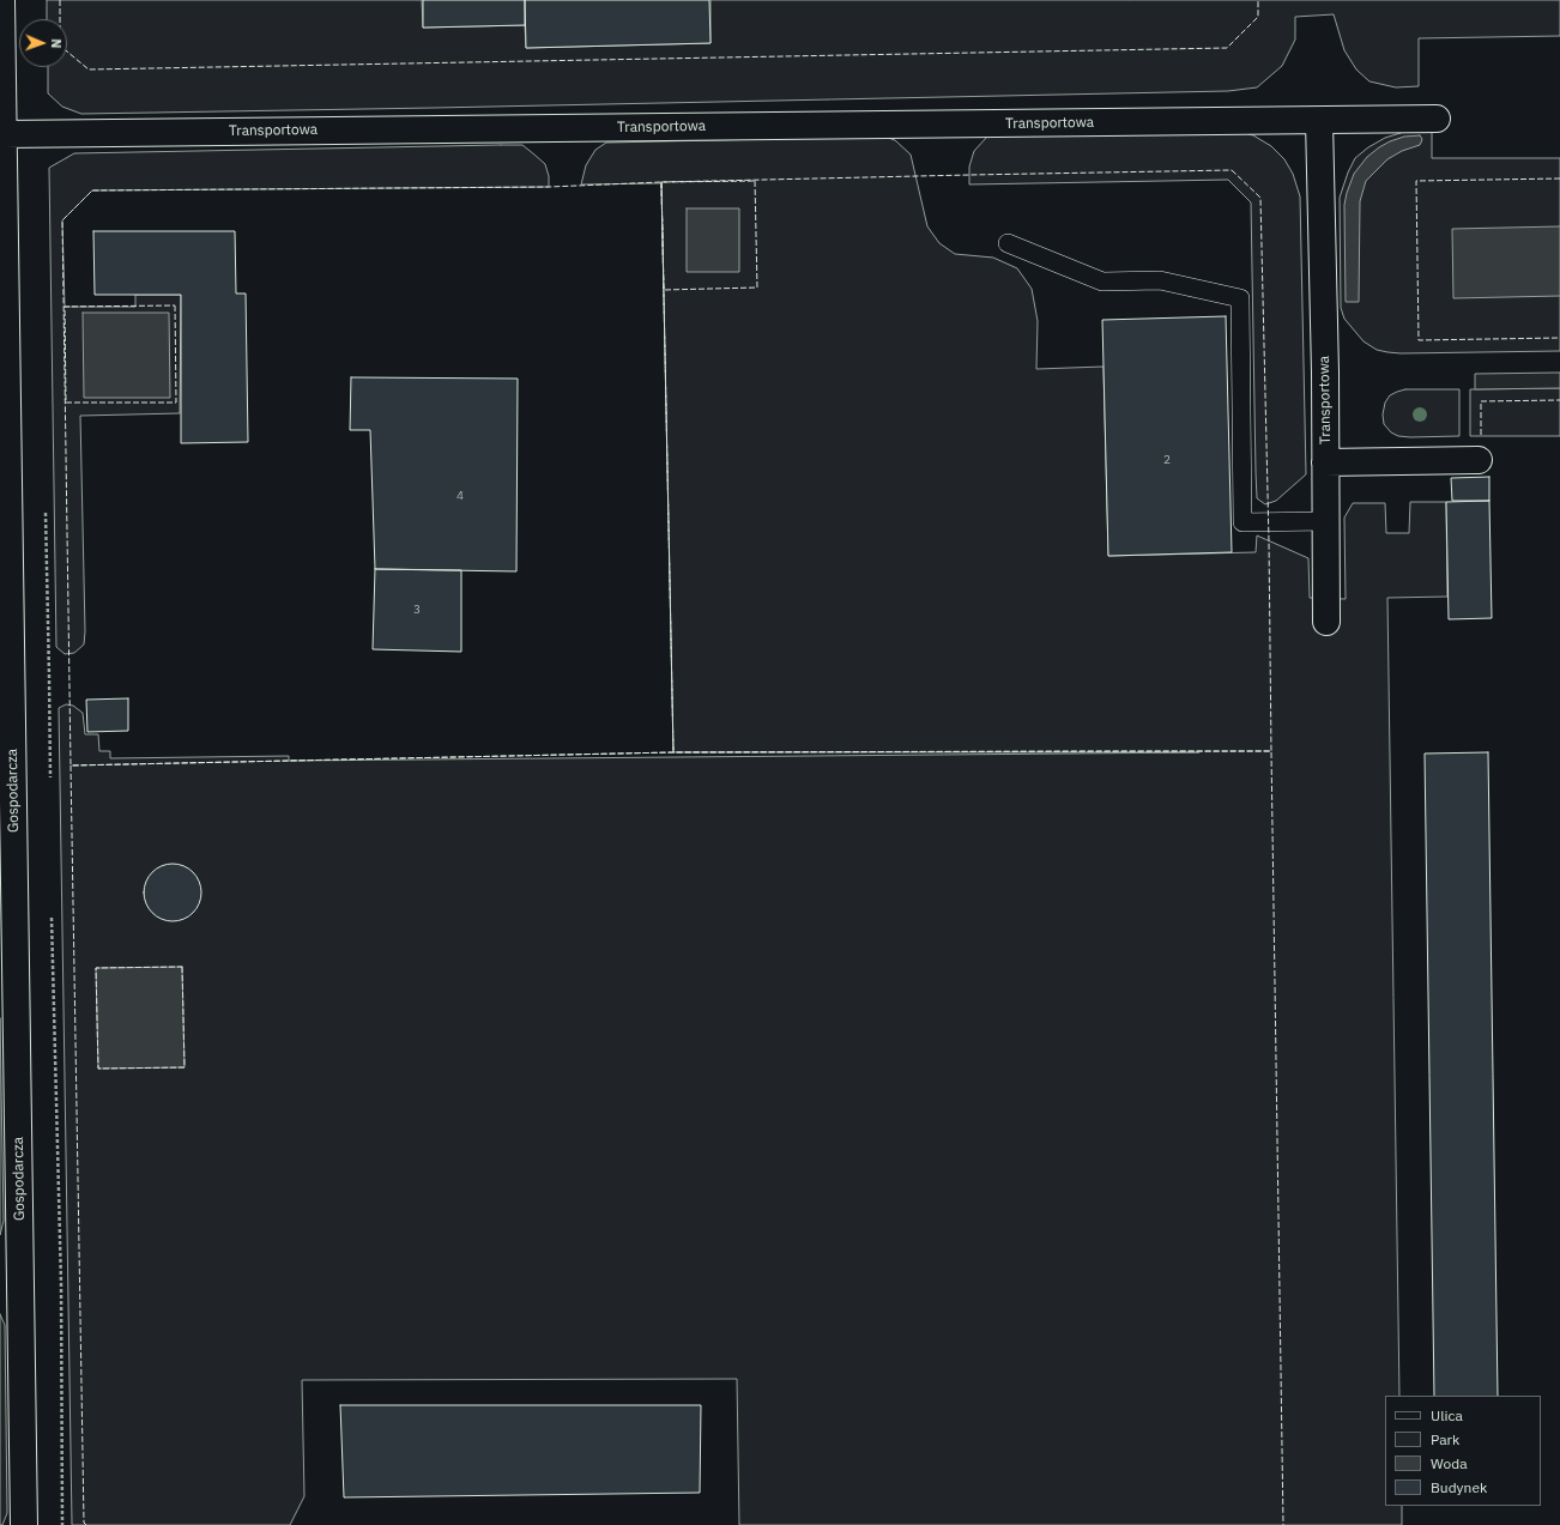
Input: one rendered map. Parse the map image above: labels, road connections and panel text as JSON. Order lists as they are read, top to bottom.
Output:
{
  "streets": {
    "street": ["Transportowa", "Gospodarcza"]
  },
  "crossings": [
    ["Transportowa", "Gospodarcza"]
  ],
  "house_numbers": ["2", "4", "3"],
  "legend": [
    "Ulica",
    "Park",
    "Woda",
    "Budynek"
  ],
  "north": "right"
}
